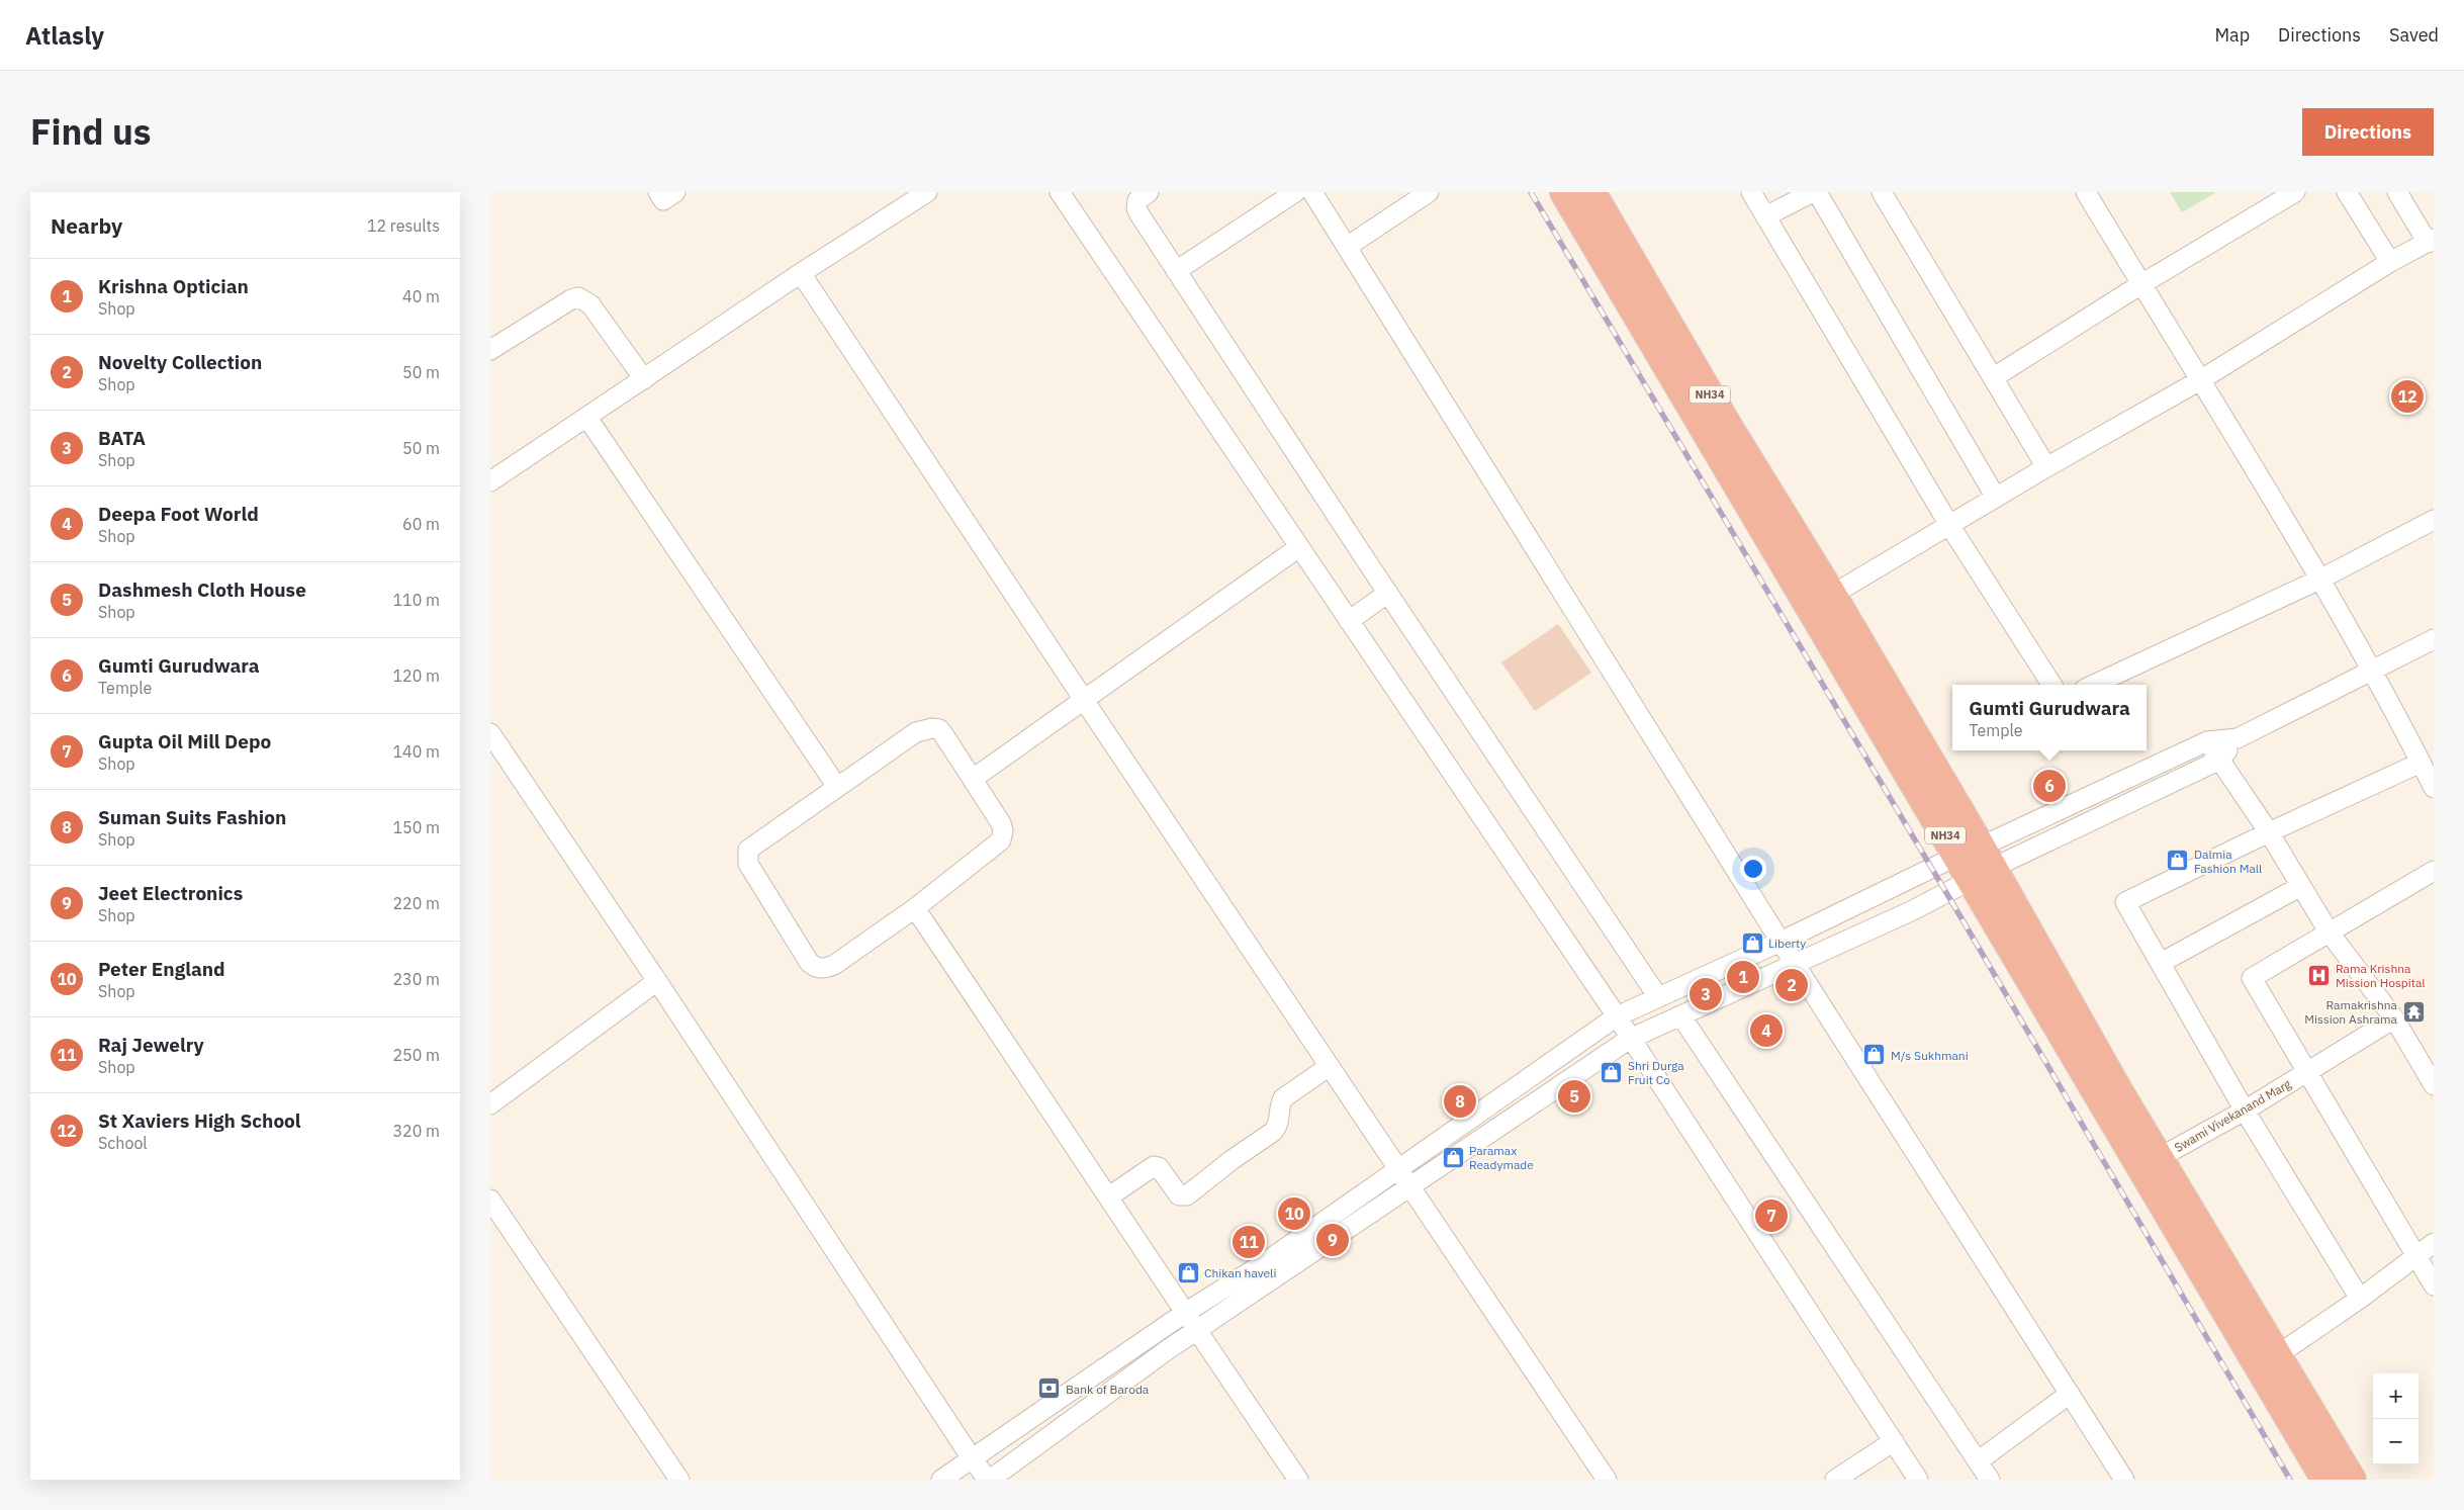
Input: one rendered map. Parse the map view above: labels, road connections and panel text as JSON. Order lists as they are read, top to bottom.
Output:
{
  "streets": {
    "highway": ["NH34"],
    "street": ["Swami Vivekanand Marg"]
  },
  "crossings": [
    ["NH34", "Swami Vivekanand Marg"]
  ],
  "places": {
    "shop": [
      "Dalmia Fashion Mall",
      "Liberty",
      "M/s Sukhmani",
      "Shri Durga Fruit Co",
      "Paramax Readymade",
      "Chikan haveli"
    ],
    "hospital": ["Rama Krishna Mission Hospital"],
    "temple": ["Ramakrishna Mission Ashrama"],
    "bank": ["Bank of Baroda"]
  },
  "page": {
    "header": "Atlasly",
    "nav": ["Map", "Directions", "Saved"],
    "title": "Find us",
    "buttons": "Directions",
    "heading": ["Nearby", "12 results"],
    "list": [
      {
        "mark": "1",
        "name": "Krishna Optician",
        "note": "Shop",
        "value": "40 m"
      },
      {
        "mark": "2",
        "name": "Novelty Collection",
        "note": "Shop",
        "value": "50 m"
      },
      {
        "mark": "3",
        "name": "BATA",
        "note": "Shop",
        "value": "50 m"
      },
      {
        "mark": "4",
        "name": "Deepa Foot World",
        "note": "Shop",
        "value": "60 m"
      },
      {
        "mark": "5",
        "name": "Dashmesh Cloth House",
        "note": "Shop",
        "value": "110 m"
      },
      {
        "mark": "6",
        "name": "Gumti Gurudwara",
        "note": "Temple",
        "value": "120 m"
      },
      {
        "mark": "7",
        "name": "Gupta Oil Mill Depo",
        "note": "Shop",
        "value": "140 m"
      },
      {
        "mark": "8",
        "name": "Suman Suits Fashion",
        "note": "Shop",
        "value": "150 m"
      },
      {
        "mark": "9",
        "name": "Jeet Electronics",
        "note": "Shop",
        "value": "220 m"
      },
      {
        "mark": "10",
        "name": "Peter England",
        "note": "Shop",
        "value": "230 m"
      },
      {
        "mark": "11",
        "name": "Raj Jewelry",
        "note": "Shop",
        "value": "250 m"
      },
      {
        "mark": "12",
        "name": "St Xaviers High School",
        "note": "School",
        "value": "320 m"
      }
    ],
    "pins": [
      "12",
      "6",
      "1",
      "2",
      "3",
      "4",
      "5",
      "8",
      "10",
      "7",
      "9",
      "11"
    ],
    "popup": ["Gumti Gurudwara", "Temple"],
    "map_buttons": ["+", "−"]
  }
}
